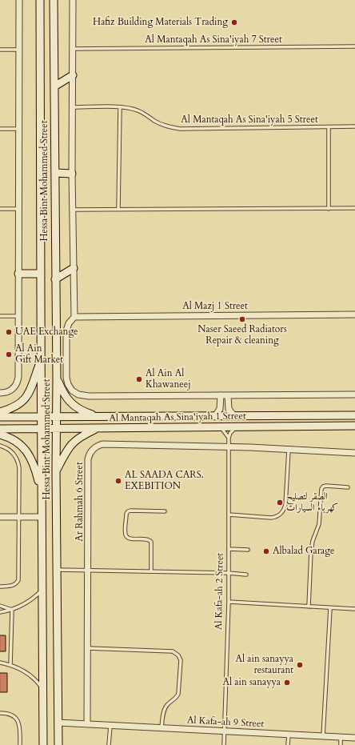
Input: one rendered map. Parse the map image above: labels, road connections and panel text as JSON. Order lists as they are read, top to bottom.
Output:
{
  "streets": {
    "main road": ["Hessa Bint Mohammed Street", "Al Mantaqah As Sina'iyah 1 Street"],
    "street": ["Al Mazj 1 Street", "Ar Rahmah 6 Street", "Al Kafa-ah 9 Street"],
    "lane": ["Al Mantaqah As Sina'iyah 7 Street", "Al Mantaqah As Sina'iyah 5 Street", "Al Kafa-ah 2 Street"]
  },
  "crossings": [
    ["Hessa Bint Mohammed Street", "Al Mantaqah As Sina'iyah 1 Street"],
    ["Hessa Bint Mohammed Street", "Al Kafa-ah 9 Street"],
    ["Ar Rahmah 6 Street", "Al Kafa-ah 2 Street"],
    ["Ar Rahmah 6 Street", "Al Kafa-ah 9 Street"],
    ["Al Kafa-ah 2 Street", "Al Kafa-ah 9 Street"]
  ],
  "places": [
    "Hafiz Building Materials Trading",
    "Naser Saeed Radiators Repair & cleaning",
    "UAE Exchange",
    "Al Ain Gift Market",
    "Al Ain Al Khawaneej",
    "AL SAADA CARS. EXEBITION",
    "الصقر لتصليح كهرباء السيارات",
    "Albalad Garage",
    "Al ain sanayya restaurant",
    "Al ain sanayya"
  ]
}
